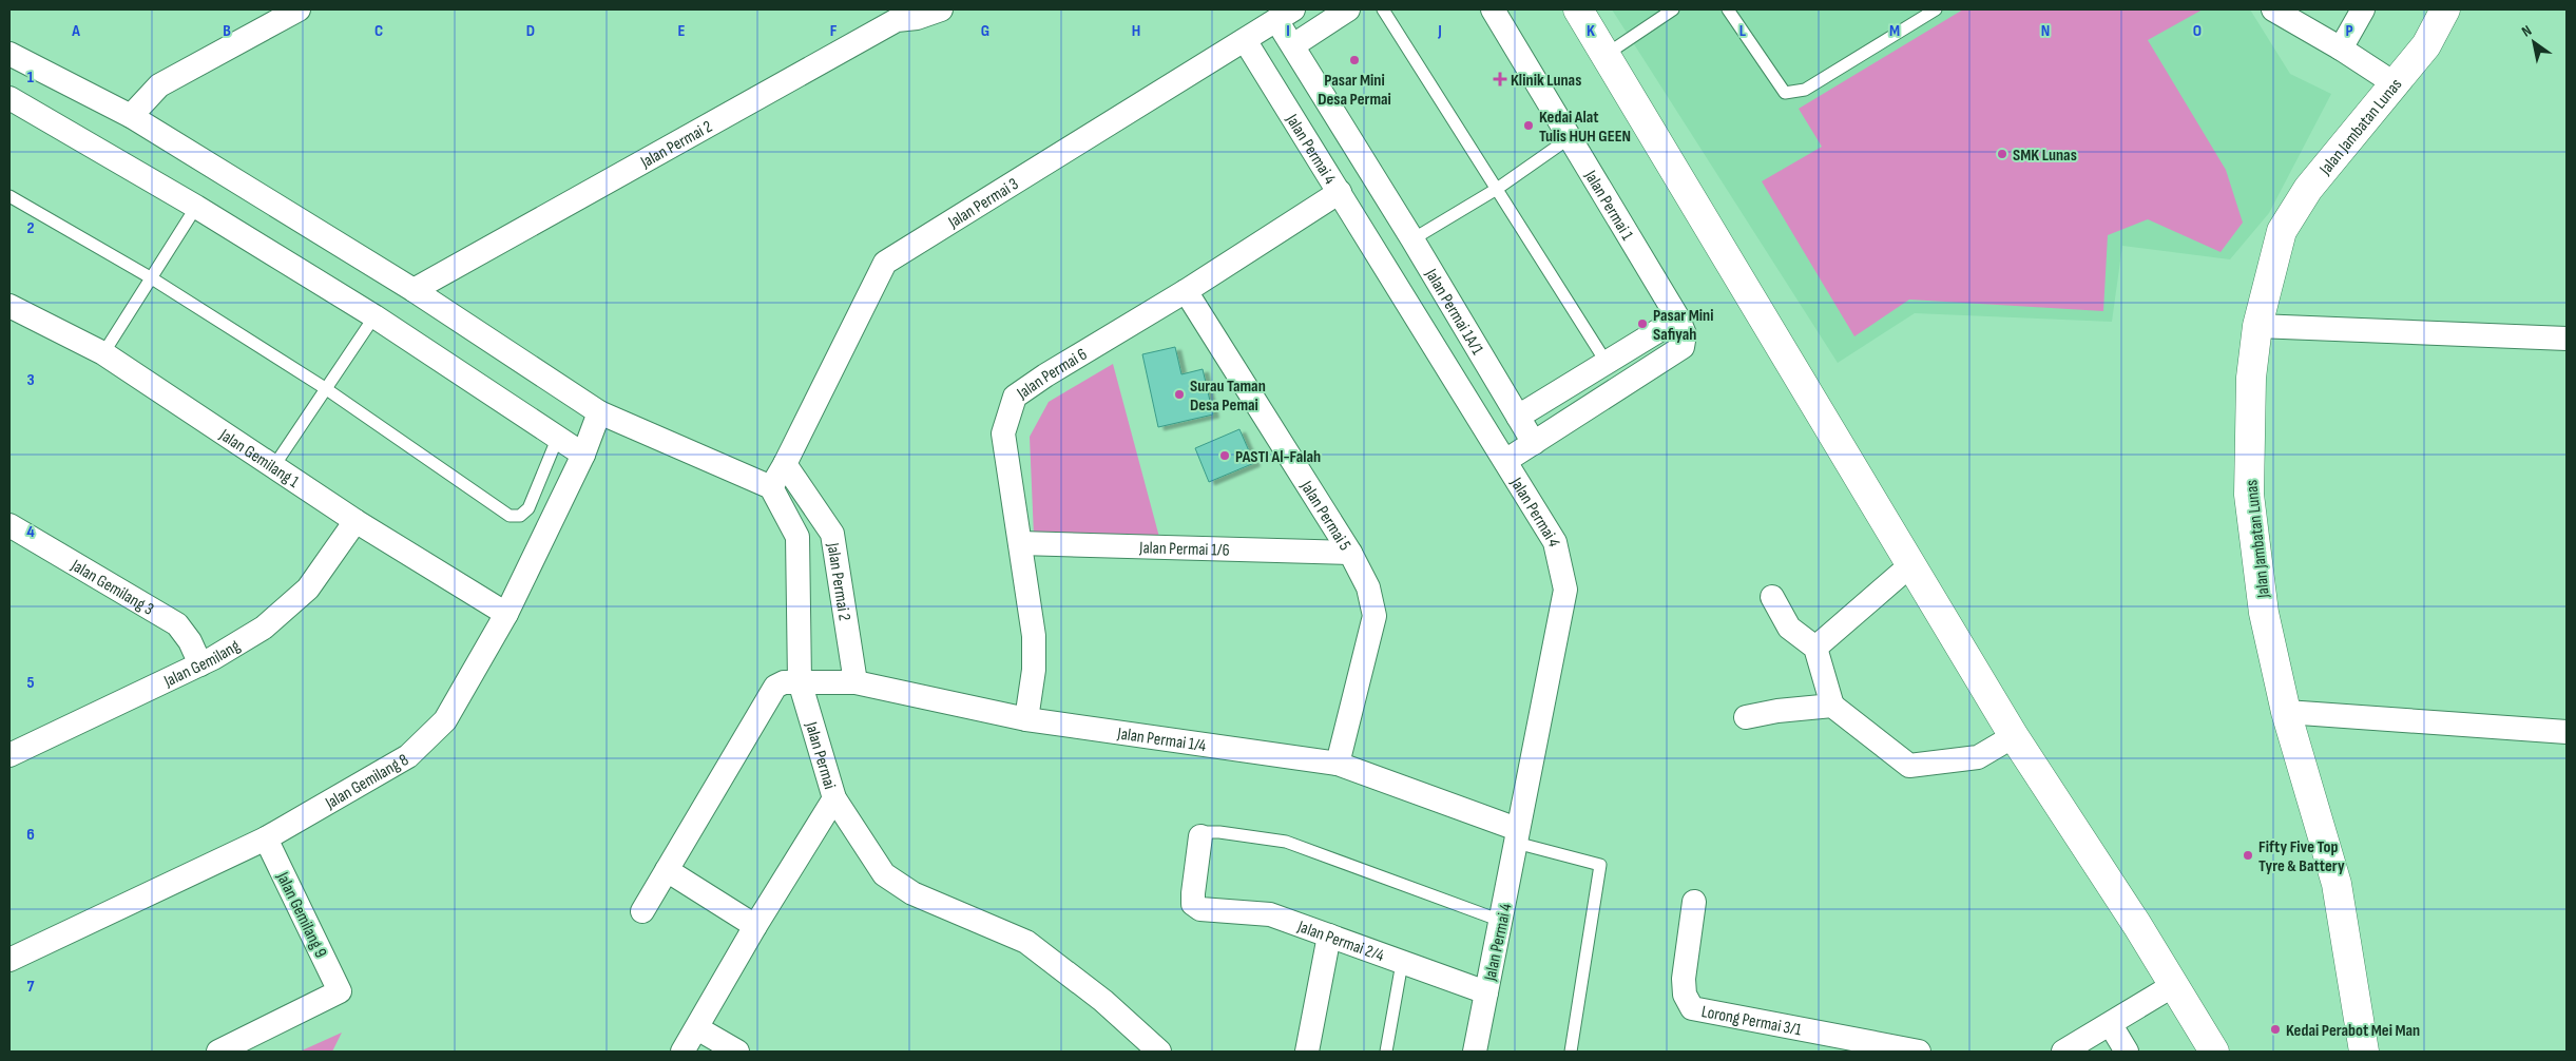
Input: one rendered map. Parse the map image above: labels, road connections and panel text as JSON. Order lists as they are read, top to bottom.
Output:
{
  "streets": {
    "main road": ["Jalan Jambatan Lunas"],
    "street": [
      "Jalan Permai 2",
      "Jalan Permai 4",
      "Jalan Permai 3",
      "Jalan Permai 1",
      "Jalan Permai 1A/1",
      "Jalan Permai 6",
      "Jalan Gemilang 1",
      "Jalan Permai 5",
      "Jalan Permai 1/6",
      "Jalan Gemilang 3",
      "Jalan Gemilang",
      "Jalan Permai 1/4",
      "Jalan Permai",
      "Jalan Gemilang 8",
      "Jalan Gemilang 9",
      "Jalan Permai 2/4",
      "Lorong Permai 3/1"
    ]
  },
  "crossings": [
    ["Jalan Permai 2", "Jalan Permai 3"],
    ["Jalan Permai 2", "Jalan Permai 1/4"],
    ["Jalan Permai 4", "Jalan Permai 3"],
    ["Jalan Permai 4", "Jalan Permai 6"],
    ["Jalan Permai 4", "Jalan Permai 1/4"],
    ["Jalan Permai 4", "Jalan Permai 2/4"],
    ["Jalan Permai 3", "Jalan Permai 1A/1"],
    ["Jalan Permai 3", "Jalan Permai"],
    ["Jalan Permai 1", "Jalan Permai 1A/1"],
    ["Jalan Permai 6", "Jalan Permai 5"],
    ["Jalan Permai 6", "Jalan Permai 1/6"],
    ["Jalan Permai 6", "Jalan Permai 1/4"],
    ["Jalan Gemilang 1", "Jalan Gemilang"],
    ["Jalan Gemilang 1", "Jalan Gemilang 8"],
    ["Jalan Permai 5", "Jalan Permai 1/6"],
    ["Jalan Permai 5", "Jalan Permai 1/4"],
    ["Jalan Gemilang 3", "Jalan Gemilang"],
    ["Jalan Permai 1/4", "Jalan Permai"],
    ["Jalan Gemilang 8", "Jalan Gemilang 9"]
  ],
  "places": {
    "other": [
      "Pasar Mini Desa Permai",
      "Kedai Alat Tulis HUH GEEN",
      "SMK Lunas",
      "Pasar Mini Safiyah",
      "Surau Taman Desa Pemai",
      "PASTI Al-Falah",
      "Fifty Five Top Tyre & Battery",
      "Kedai Perabot Mei Man"
    ],
    "health": ["Klinik Lunas"]
  },
  "north": "top left",
  "grid": {
    "columns": [
      "A",
      "B",
      "C",
      "D",
      "E",
      "F",
      "G",
      "H",
      "I",
      "J",
      "K",
      "L",
      "M",
      "N",
      "O",
      "P"
    ],
    "rows": [
      "1",
      "2",
      "3",
      "4",
      "5",
      "6",
      "7"
    ]
  }
}
